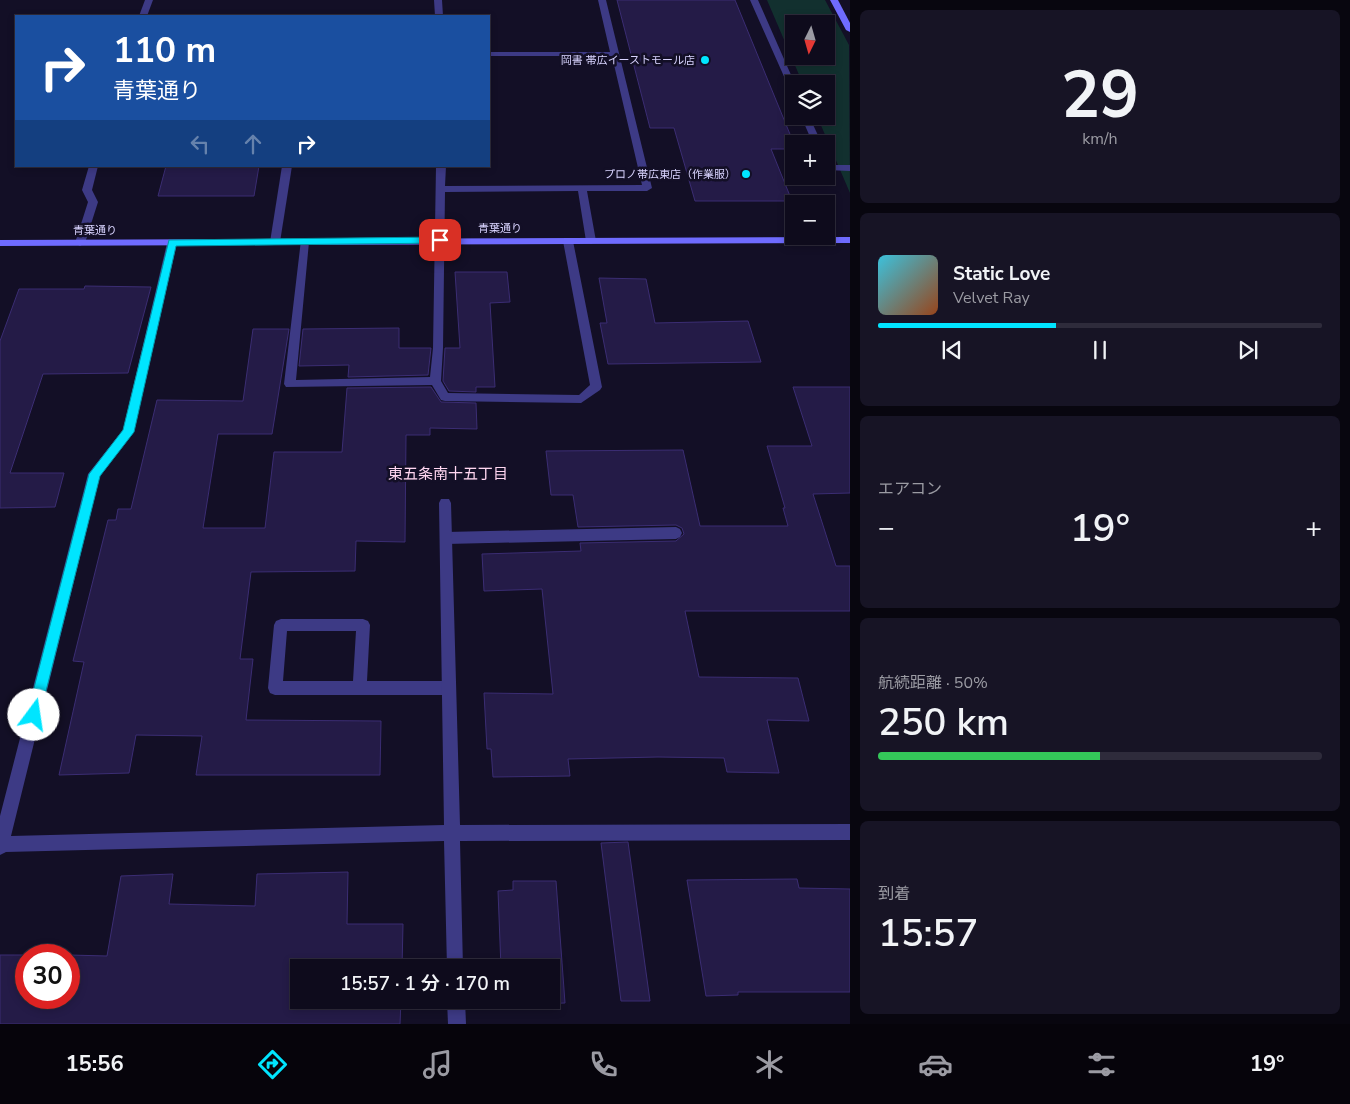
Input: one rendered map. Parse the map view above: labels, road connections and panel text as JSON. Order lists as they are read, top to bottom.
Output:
{
  "streets": {
    "street": ["青葉通り"]
  },
  "districts": ["東五条南十五丁目"],
  "places": ["岡書 帯広イーストモール店", "プロノ帯広東店（作業服）"],
  "north": "bottom",
  "page": {
    "tile": [
      ["29", "km/h"],
      "エアコン",
      ["航続距離 · 50%", "250 km"],
      ["到着", "15:57"]
    ],
    "map_buttons": ["+", "−"],
    "turn": ["110 m", "青葉通り"],
    "song": ["Static Love", "Velvet Ray"],
    "heat": ["−", "19°", "+"],
    "limit": "30",
    "trip": "15:57 · 1 分 · 170 m",
    "tabs": ["15:56", "19°"]
  }
}
